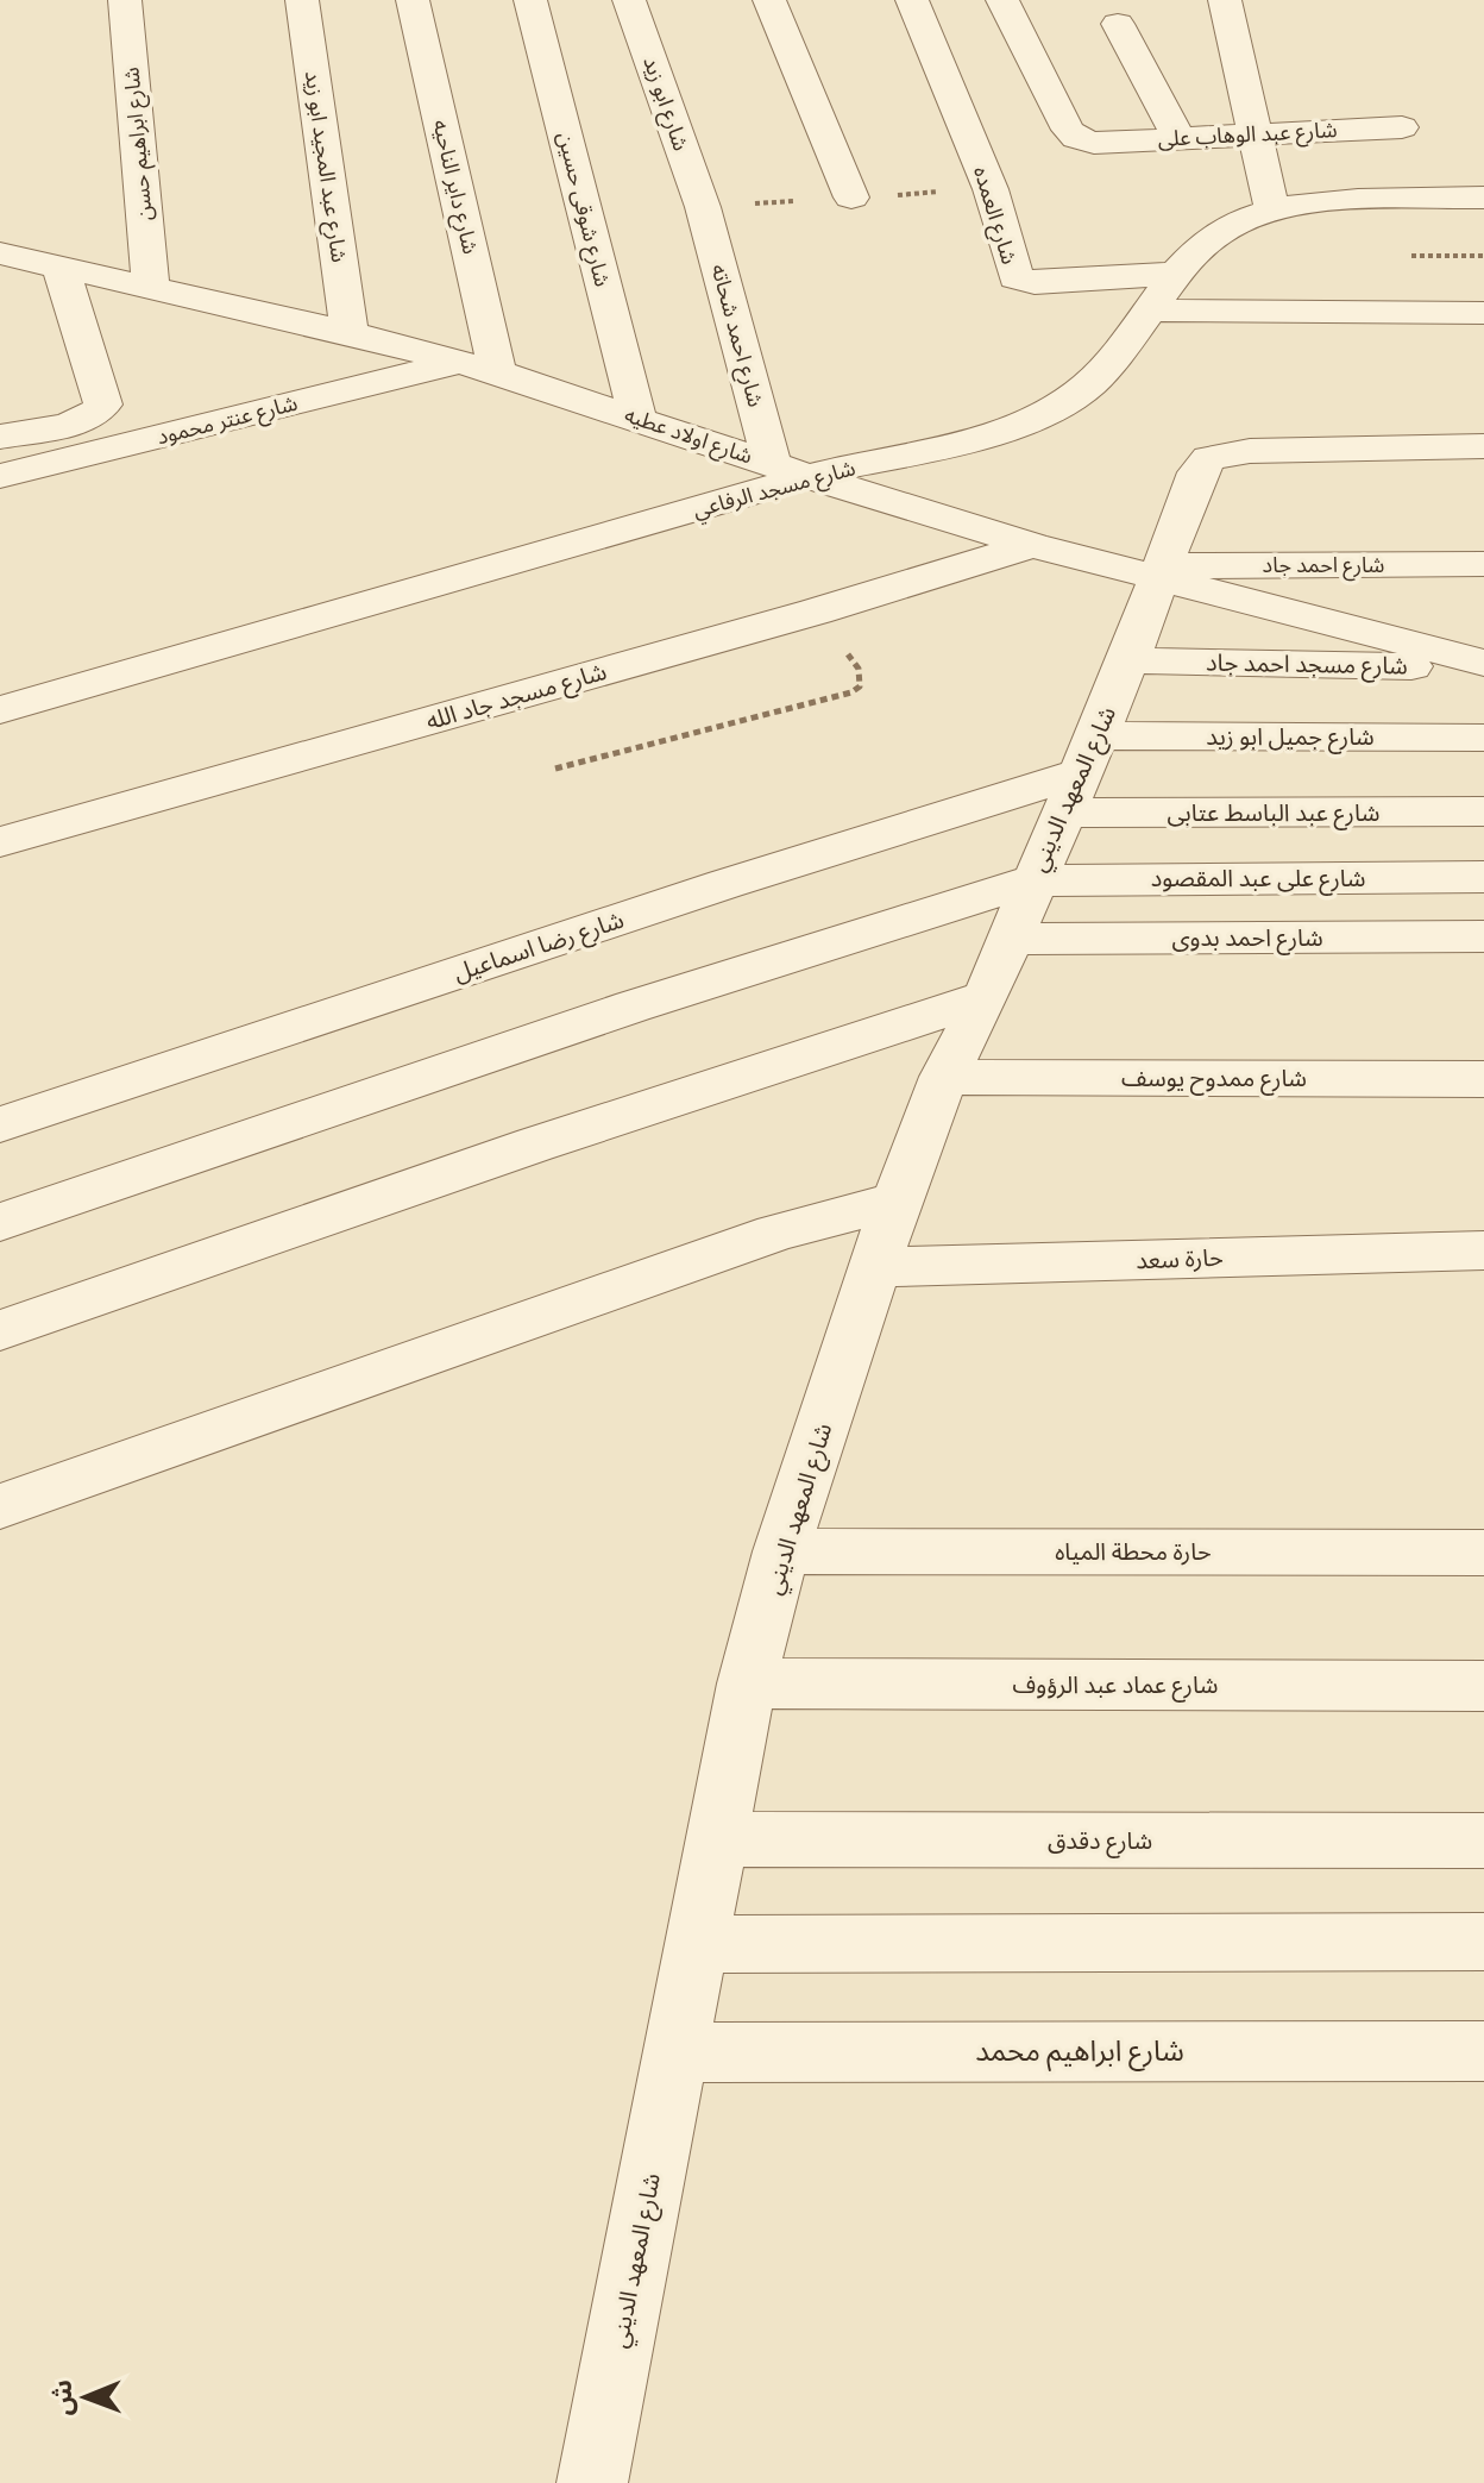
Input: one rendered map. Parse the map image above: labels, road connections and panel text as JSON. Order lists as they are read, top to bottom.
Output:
{
  "streets": {
    "street": [
      "شارع ابو زيد",
      "شارع عبد الوهاب على",
      "شارع ابراهيم حسن",
      "شارع عبد المجيد ابو زيد",
      "شارع داير الناحيه",
      "شارع شوقى حسين",
      "شارع العمده",
      "شارع احمد شحاته",
      "شارع عنتر محمود",
      "شارع اولاد عطيه",
      "شارع مسجد الرفاعي",
      "شارع احمد جاد",
      "شارع مسجد احمد جاد",
      "شارع مسجد جاد الله",
      "شارع جميل ابو زيد",
      "شارع المعهد الديني",
      "شارع عبد الباسط عتابى",
      "شارع على عبد المقصود",
      "شارع احمد بدوى",
      "شارع رضا اسماعيل",
      "شارع ممدوح يوسف",
      "حارة سعد",
      "حارة محطة المياه",
      "شارع عماد عبد الرؤوف",
      "شارع دقدق",
      "شارع ابراهيم محمد"
    ]
  },
  "crossings": [
    ["شارع ابو زيد", "شارع احمد شحاته"],
    ["شارع ابراهيم حسن", "شارع اولاد عطيه"],
    ["شارع عبد المجيد ابو زيد", "شارع اولاد عطيه"],
    ["شارع داير الناحيه", "شارع اولاد عطيه"],
    ["شارع شوقى حسين", "شارع اولاد عطيه"],
    ["شارع العمده", "شارع مسجد الرفاعي"],
    ["شارع احمد شحاته", "شارع اولاد عطيه"],
    ["شارع احمد شحاته", "شارع مسجد الرفاعي"],
    ["شارع عنتر محمود", "شارع اولاد عطيه"],
    ["شارع اولاد عطيه", "شارع مسجد الرفاعي"],
    ["شارع اولاد عطيه", "شارع احمد جاد"],
    ["شارع اولاد عطيه", "شارع مسجد احمد جاد"],
    ["شارع اولاد عطيه", "شارع مسجد جاد الله"],
    ["شارع اولاد عطيه", "شارع المعهد الديني"],
    ["شارع احمد جاد", "شارع المعهد الديني"],
    ["شارع مسجد احمد جاد", "شارع المعهد الديني"],
    ["شارع جميل ابو زيد", "شارع المعهد الديني"],
    ["شارع جميل ابو زيد", "شارع عبد الباسط عتابى"],
    ["شارع جميل ابو زيد", "شارع رضا اسماعيل"],
    ["شارع المعهد الديني", "شارع عبد الباسط عتابى"],
    ["شارع المعهد الديني", "شارع على عبد المقصود"],
    ["شارع المعهد الديني", "شارع احمد بدوى"],
    ["شارع المعهد الديني", "شارع رضا اسماعيل"],
    ["شارع المعهد الديني", "شارع ممدوح يوسف"],
    ["شارع المعهد الديني", "حارة سعد"],
    ["شارع المعهد الديني", "حارة محطة المياه"],
    ["شارع المعهد الديني", "شارع عماد عبد الرؤوف"],
    ["شارع المعهد الديني", "شارع دقدق"],
    ["شارع المعهد الديني", "شارع ابراهيم محمد"],
    ["شارع عبد الباسط عتابى", "شارع رضا اسماعيل"]
  ],
  "north": "left"
}
